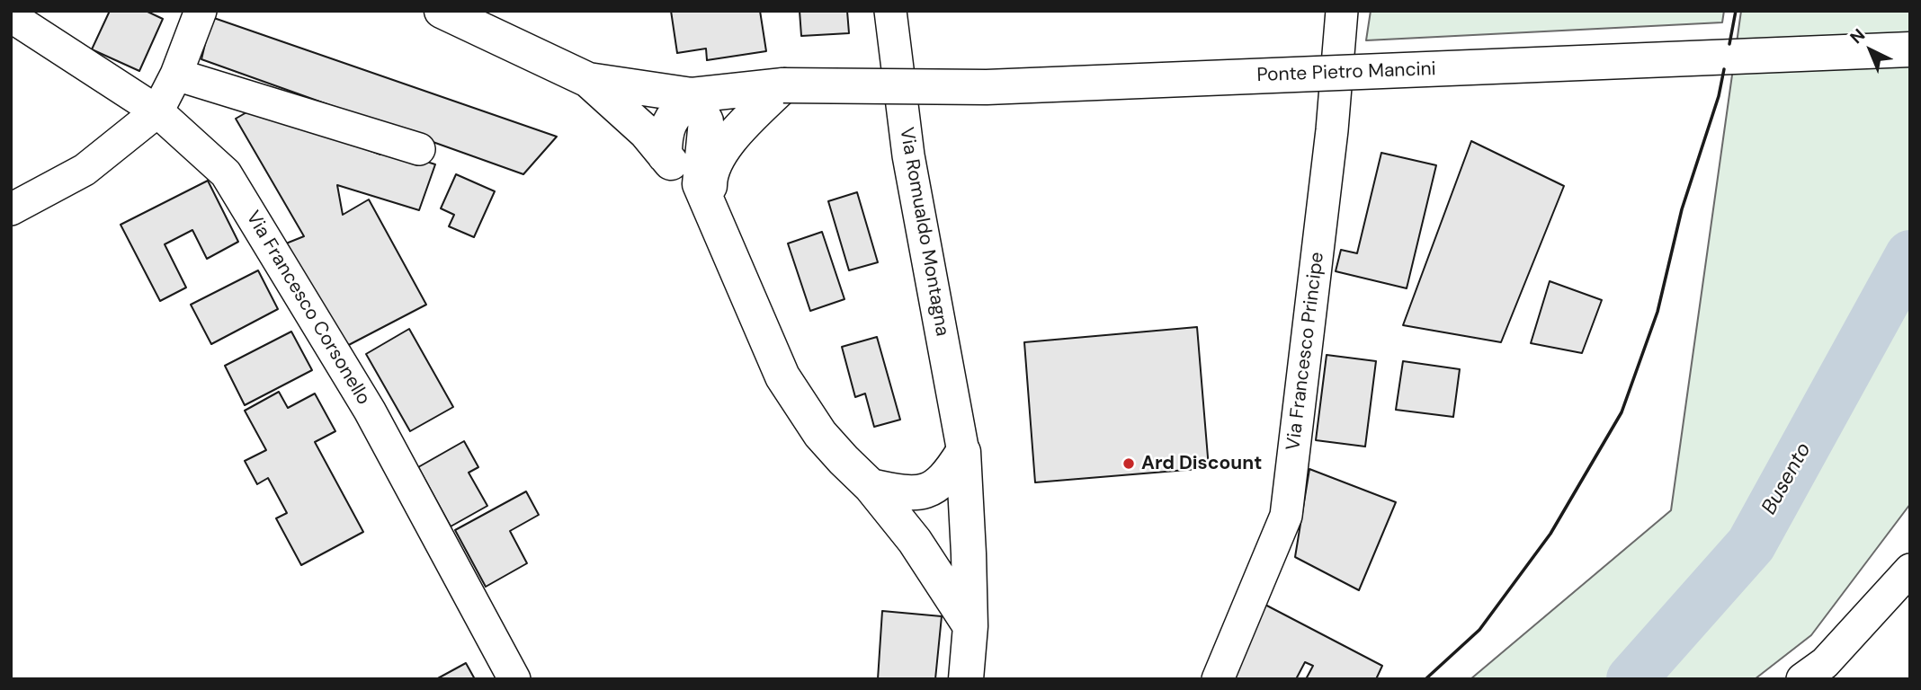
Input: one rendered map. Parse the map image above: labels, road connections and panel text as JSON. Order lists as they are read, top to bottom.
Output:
{
  "streets": {
    "main road": ["Ponte Pietro Mancini"],
    "street": ["Via Romualdo Montagna", "Via Francesco Corsonello", "Via Francesco Principe"]
  },
  "water": ["Busento"],
  "places": ["Ard Discount"],
  "north": "top left"
}
